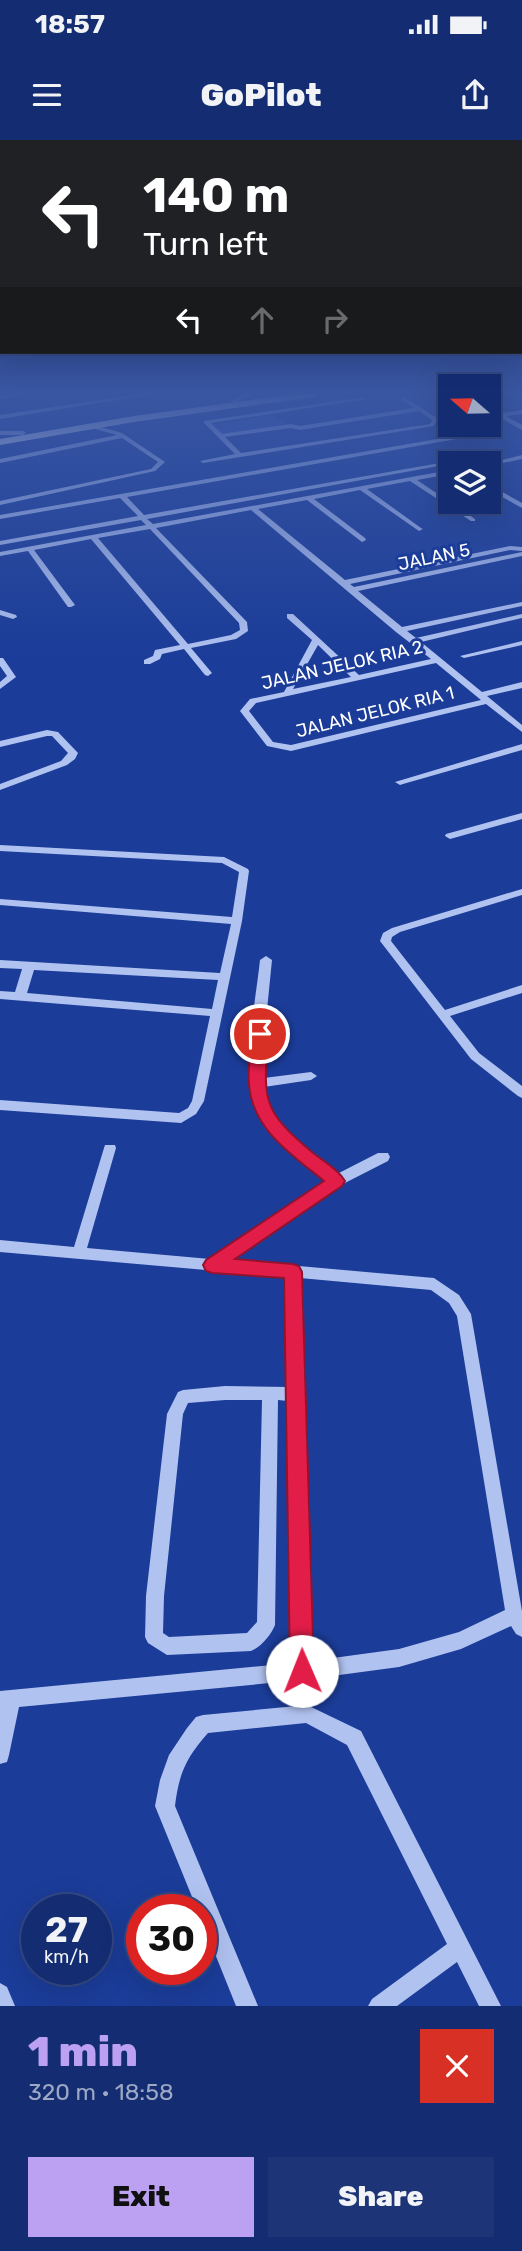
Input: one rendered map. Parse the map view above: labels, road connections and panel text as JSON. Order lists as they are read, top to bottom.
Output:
{
  "streets": {
    "street": ["JALAN 5", "JALAN JELOK RIA 2", "JALAN JELOK RIA 1"]
  },
  "crossings": [
    ["JALAN JELOK RIA 2", "JALAN JELOK RIA 1"]
  ],
  "north": "left",
  "page": {
    "status": "18:57",
    "header": "GoPilot",
    "turn": ["140 m", "Turn left"],
    "speed": "27 km/h",
    "limit": "30",
    "heading": ["1 min", "320 m · 18:58"],
    "buttons": ["Exit", "Share"]
  }
}
